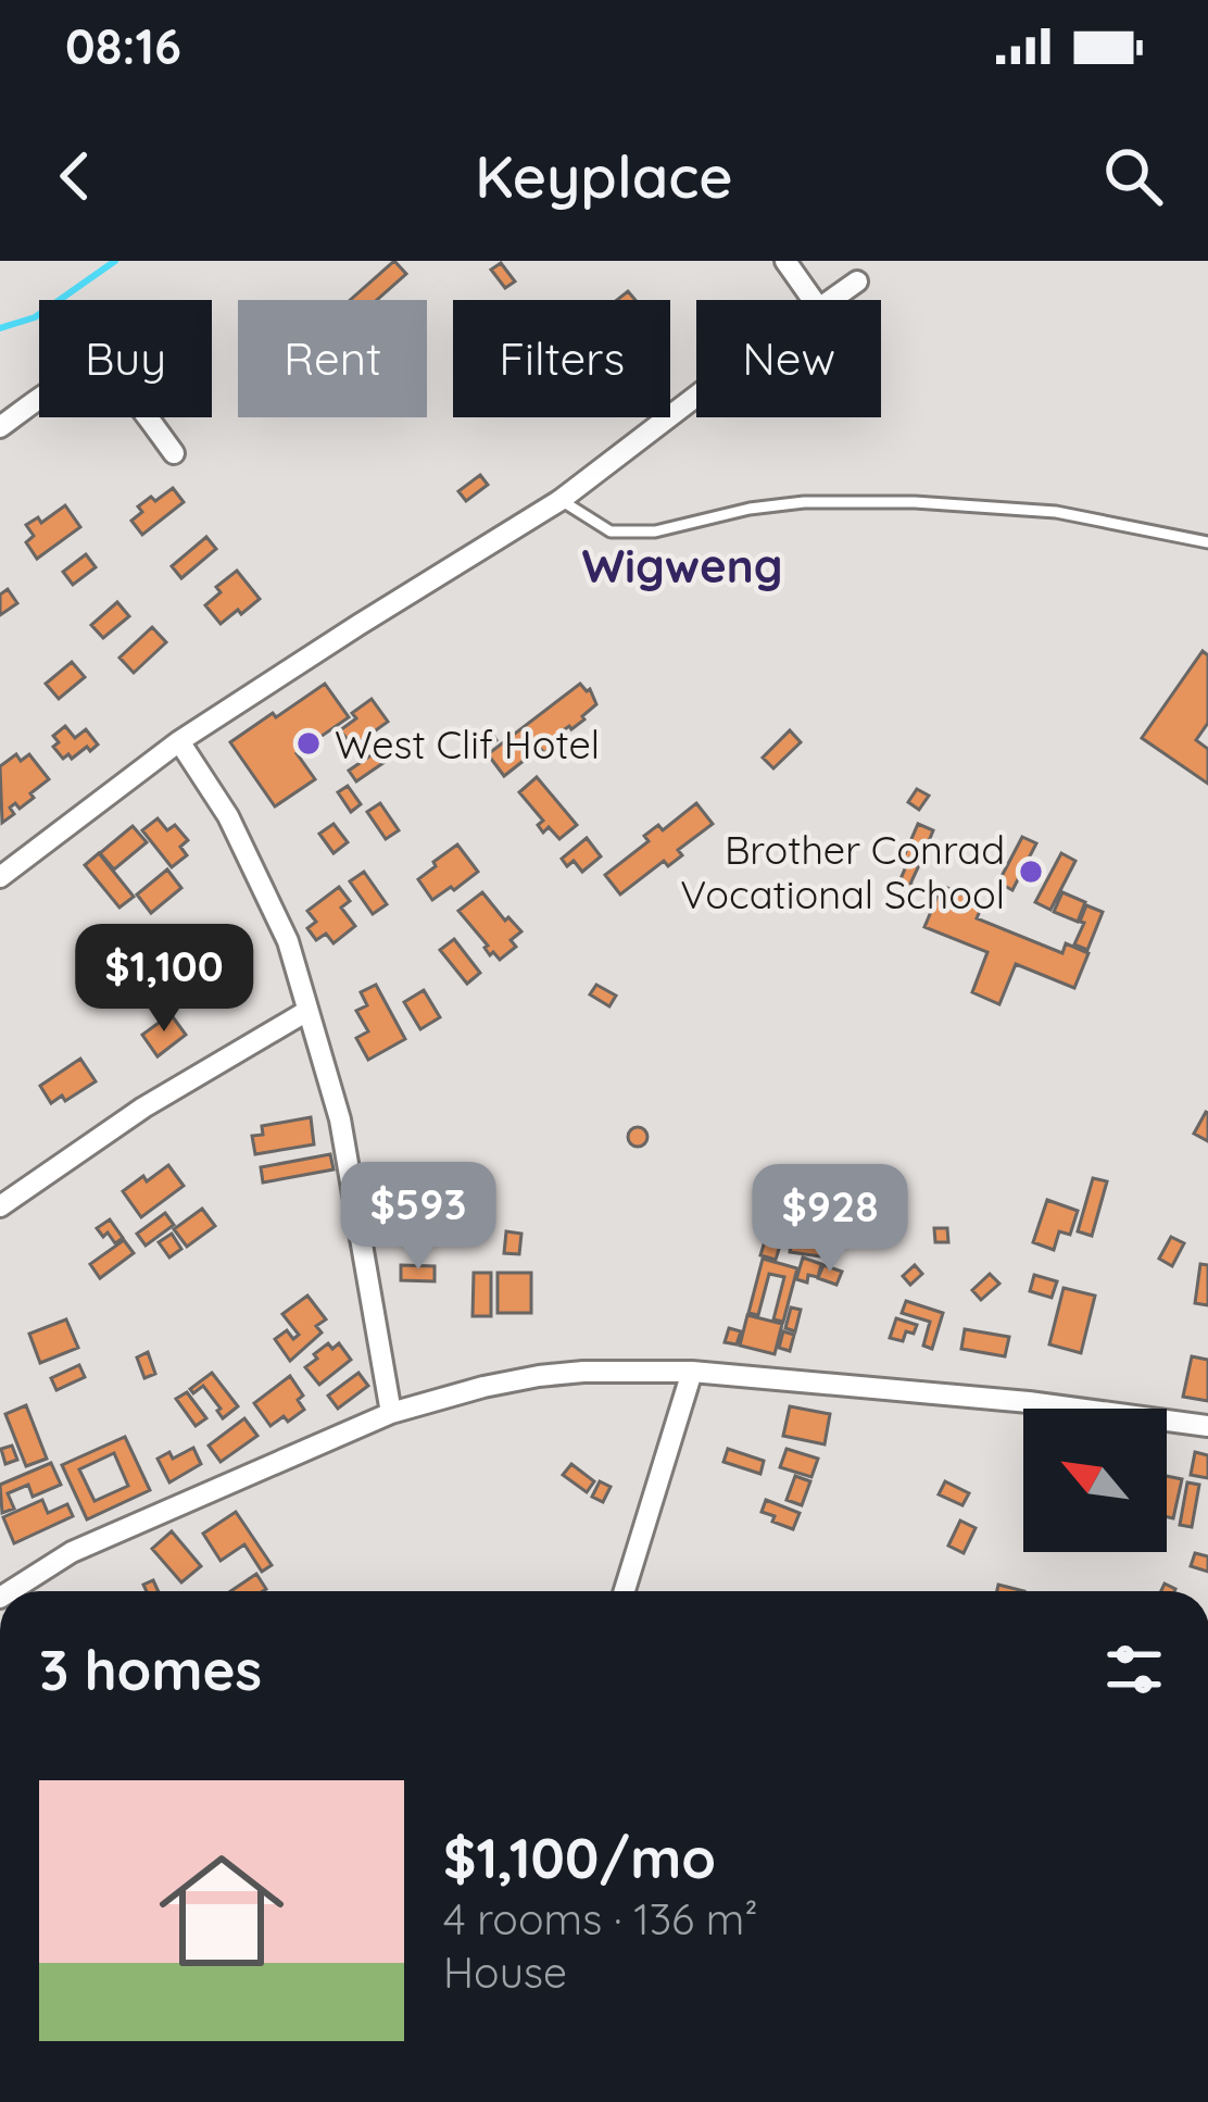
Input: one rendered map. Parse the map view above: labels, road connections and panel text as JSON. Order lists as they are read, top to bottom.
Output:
{
  "districts": ["Wigweng"],
  "places": ["West Clif Hotel", "Brother Conrad Vocational School"],
  "north": "top left",
  "page": {
    "status": "08:16",
    "header": "Keyplace",
    "chip": [
      "Buy",
      "Rent",
      "Filters",
      "New"
    ],
    "price": ["$1,100", "$593", "$928"],
    "heading": "3 homes",
    "list": [
      {
        "name": "$1,100/mo",
        "note": "4 rooms · 136 m² · House"
      }
    ]
  }
}
